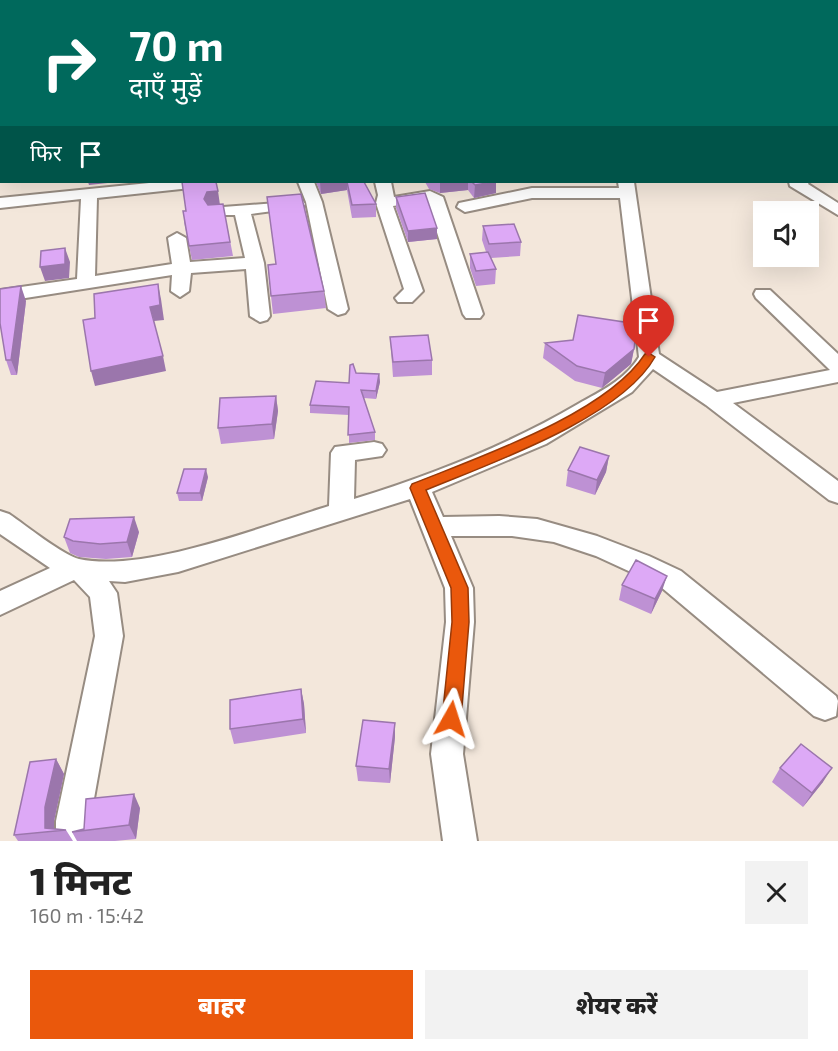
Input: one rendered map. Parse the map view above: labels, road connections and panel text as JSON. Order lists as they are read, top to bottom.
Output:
{
  "page": {
    "turn": ["70 m", "दाएँ मुड़ें"],
    "then": "फिर",
    "heading": ["1 मिनट", "160 m · 15:42"],
    "buttons": ["बाहर", "शेयर करें"]
  }
}
